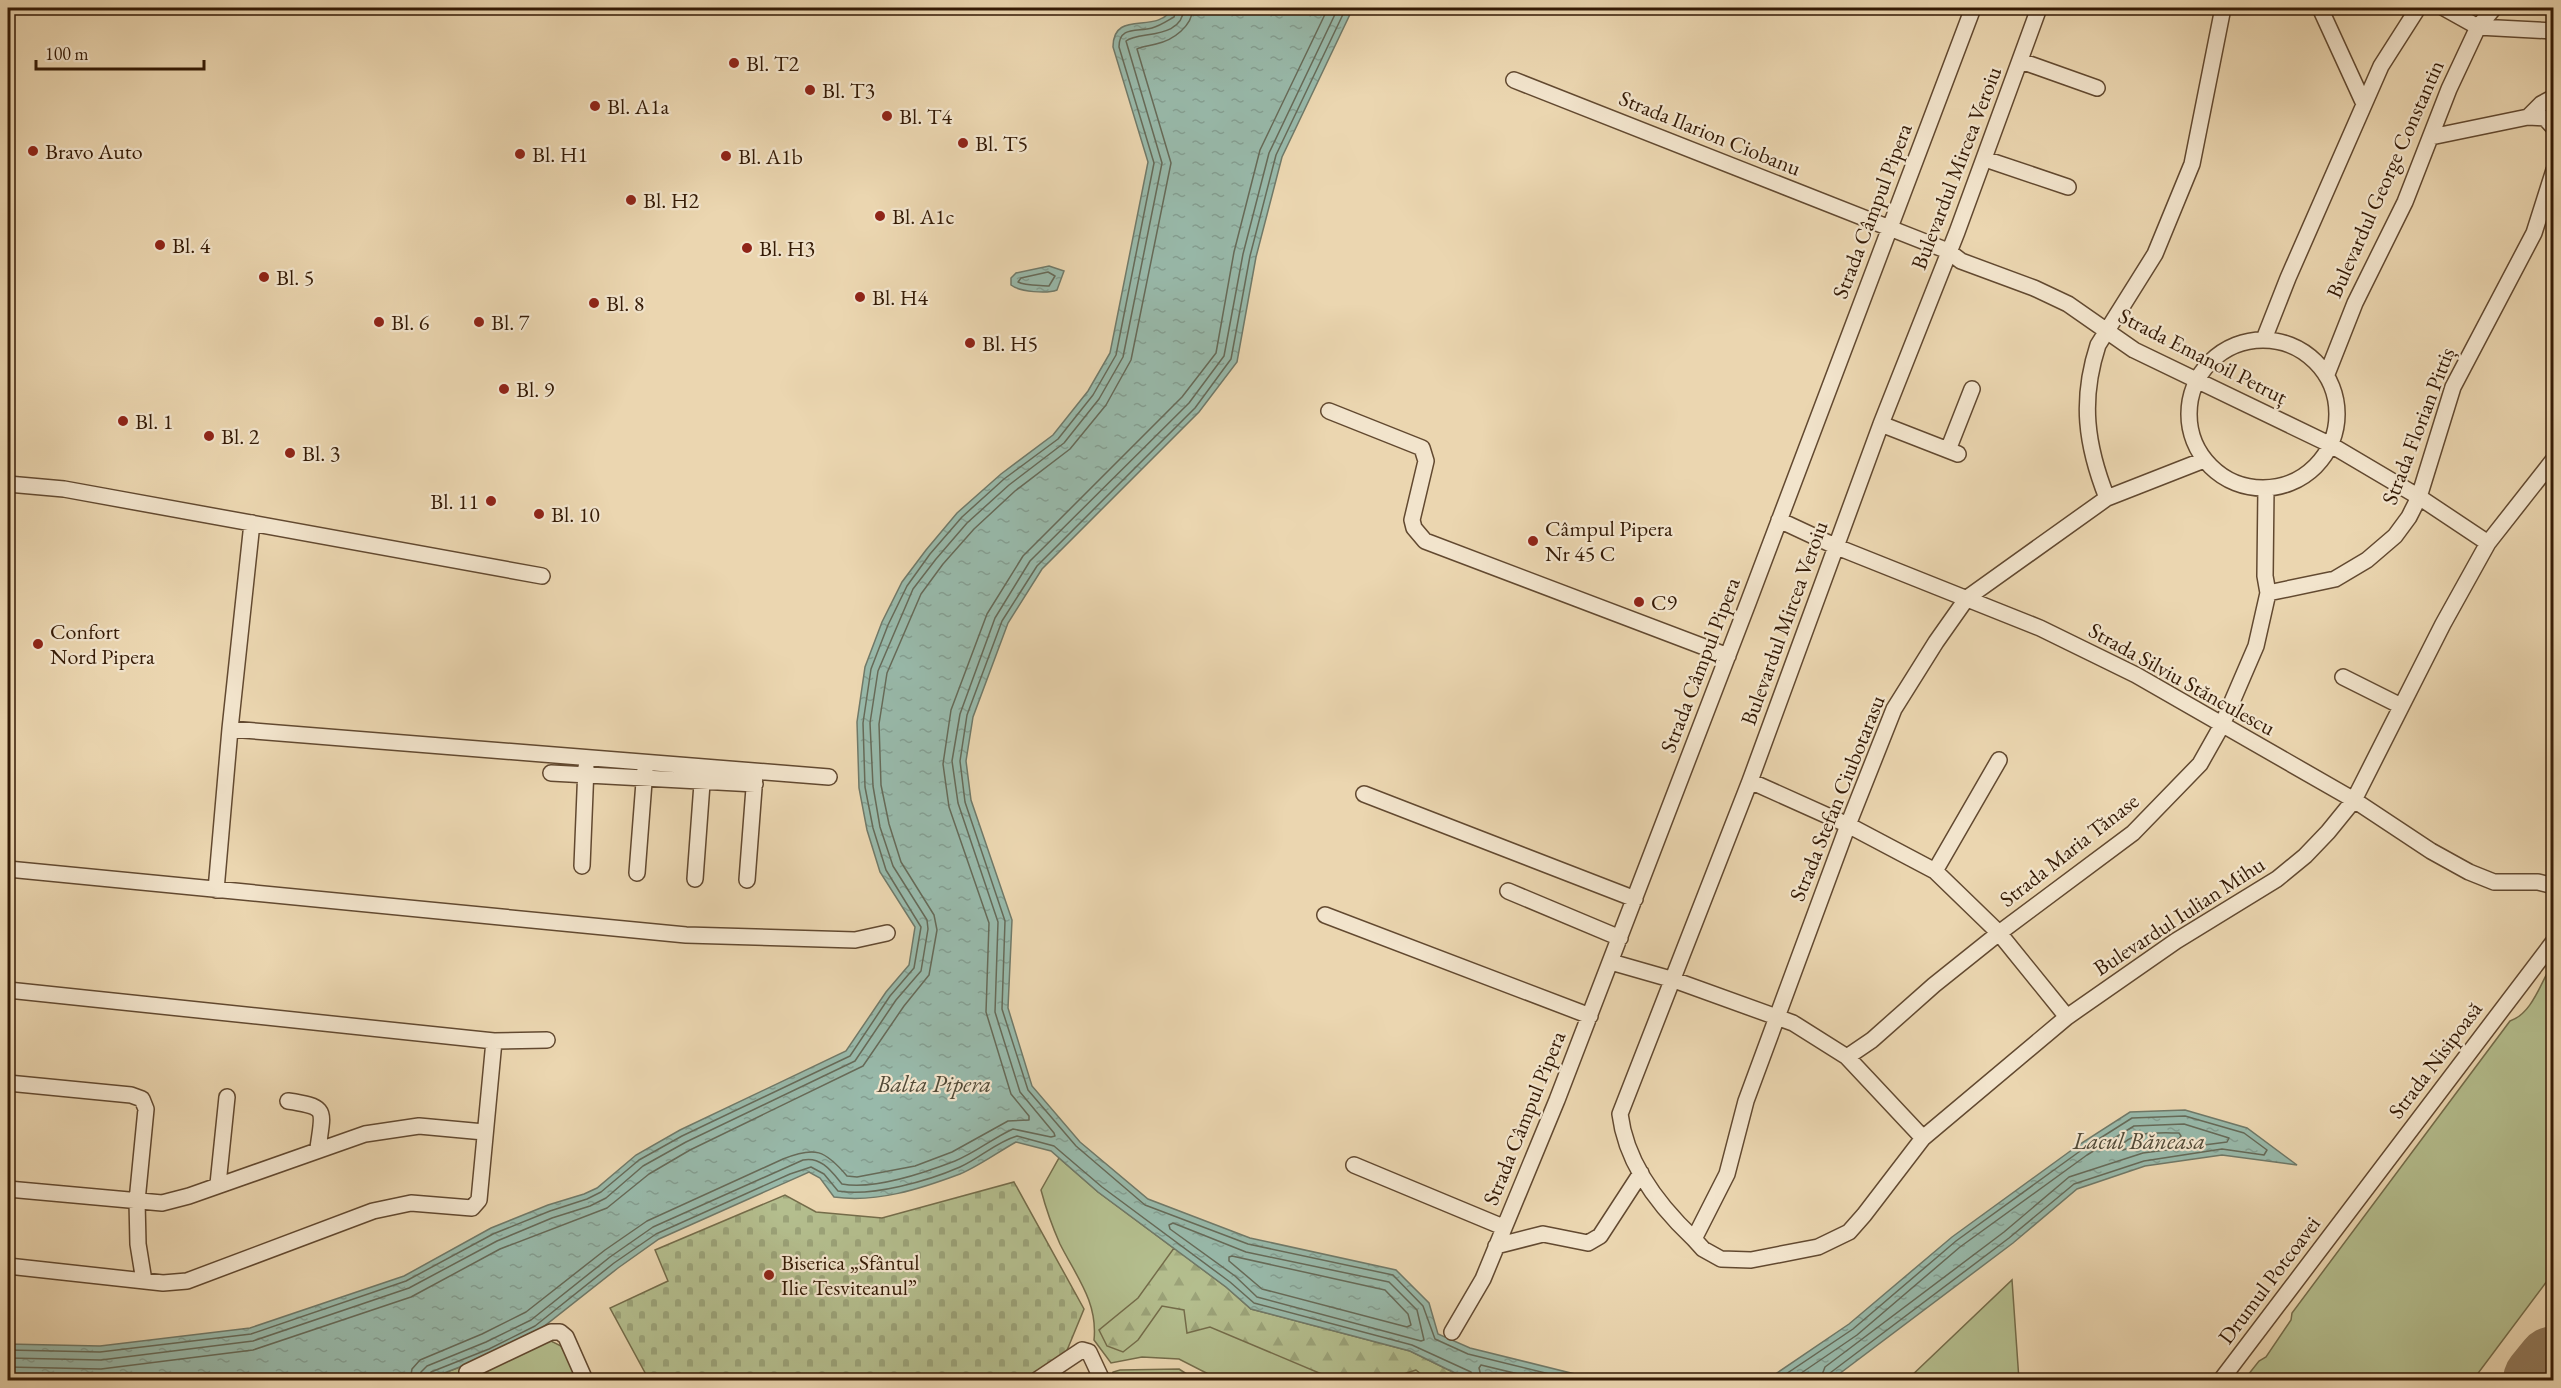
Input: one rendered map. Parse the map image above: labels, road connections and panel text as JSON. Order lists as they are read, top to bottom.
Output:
{
  "streets": {
    "street": [
      "Strada Ilarion Ciobanu",
      "Bulevardul Mircea Veroiu",
      "Bulevardul George Constantin",
      "Strada Câmpul Pipera",
      "Strada Emanoil Petruț",
      "Strada Florian Pittiș",
      "Strada Silviu Stănculescu",
      "Strada Stefan Ciubotarasu",
      "Strada Maria Tănase",
      "Bulevardul Iulian Mihu",
      "Strada Nisipoasă",
      "Drumul Potcoavei"
    ]
  },
  "crossings": [
    ["Strada Ilarion Ciobanu", "Strada Câmpul Pipera"],
    ["Strada Ilarion Ciobanu", "Strada Emanoil Petruț"],
    ["Bulevardul Mircea Veroiu", "Strada Emanoil Petruț"],
    ["Bulevardul Mircea Veroiu", "Strada Silviu Stănculescu"],
    ["Bulevardul Mircea Veroiu", "Strada Stefan Ciubotarasu"],
    ["Bulevardul Mircea Veroiu", "Bulevardul Iulian Mihu"],
    ["Strada Câmpul Pipera", "Strada Emanoil Petruț"],
    ["Strada Câmpul Pipera", "Strada Silviu Stănculescu"],
    ["Strada Emanoil Petruț", "Strada Florian Pittiș"],
    ["Strada Emanoil Petruț", "Bulevardul Iulian Mihu"],
    ["Strada Florian Pittiș", "Strada Maria Tănase"],
    ["Strada Silviu Stănculescu", "Strada Stefan Ciubotarasu"],
    ["Strada Silviu Stănculescu", "Strada Maria Tănase"],
    ["Strada Silviu Stănculescu", "Bulevardul Iulian Mihu"],
    ["Strada Stefan Ciubotarasu", "Bulevardul Iulian Mihu"],
    ["Strada Nisipoasă", "Drumul Potcoavei"]
  ],
  "water": ["Balta Pipera", "Lacul Băneasa"],
  "places": [
    "Bl. T2",
    "Bl. T3",
    "Bl. A1a",
    "Bl. T4",
    "Bl. T5",
    "Bravo Auto",
    "Bl. H1",
    "Bl. A1b",
    "Bl. H2",
    "Bl. A1c",
    "Bl. 4",
    "Bl. H3",
    "Bl. 5",
    "Bl. H4",
    "Bl. 8",
    "Bl. 6",
    "Bl. 7",
    "Bl. H5",
    "Bl. 9",
    "Bl. 1",
    "Bl. 2",
    "Bl. 3",
    "Bl. 11",
    "Bl. 10",
    "Câmpul Pipera Nr 45 C",
    "C9",
    "Confort Nord Pipera",
    "Biserica „Sfântul Ilie Tesviteanul”"
  ],
  "scale_bar": "100 m"
}
